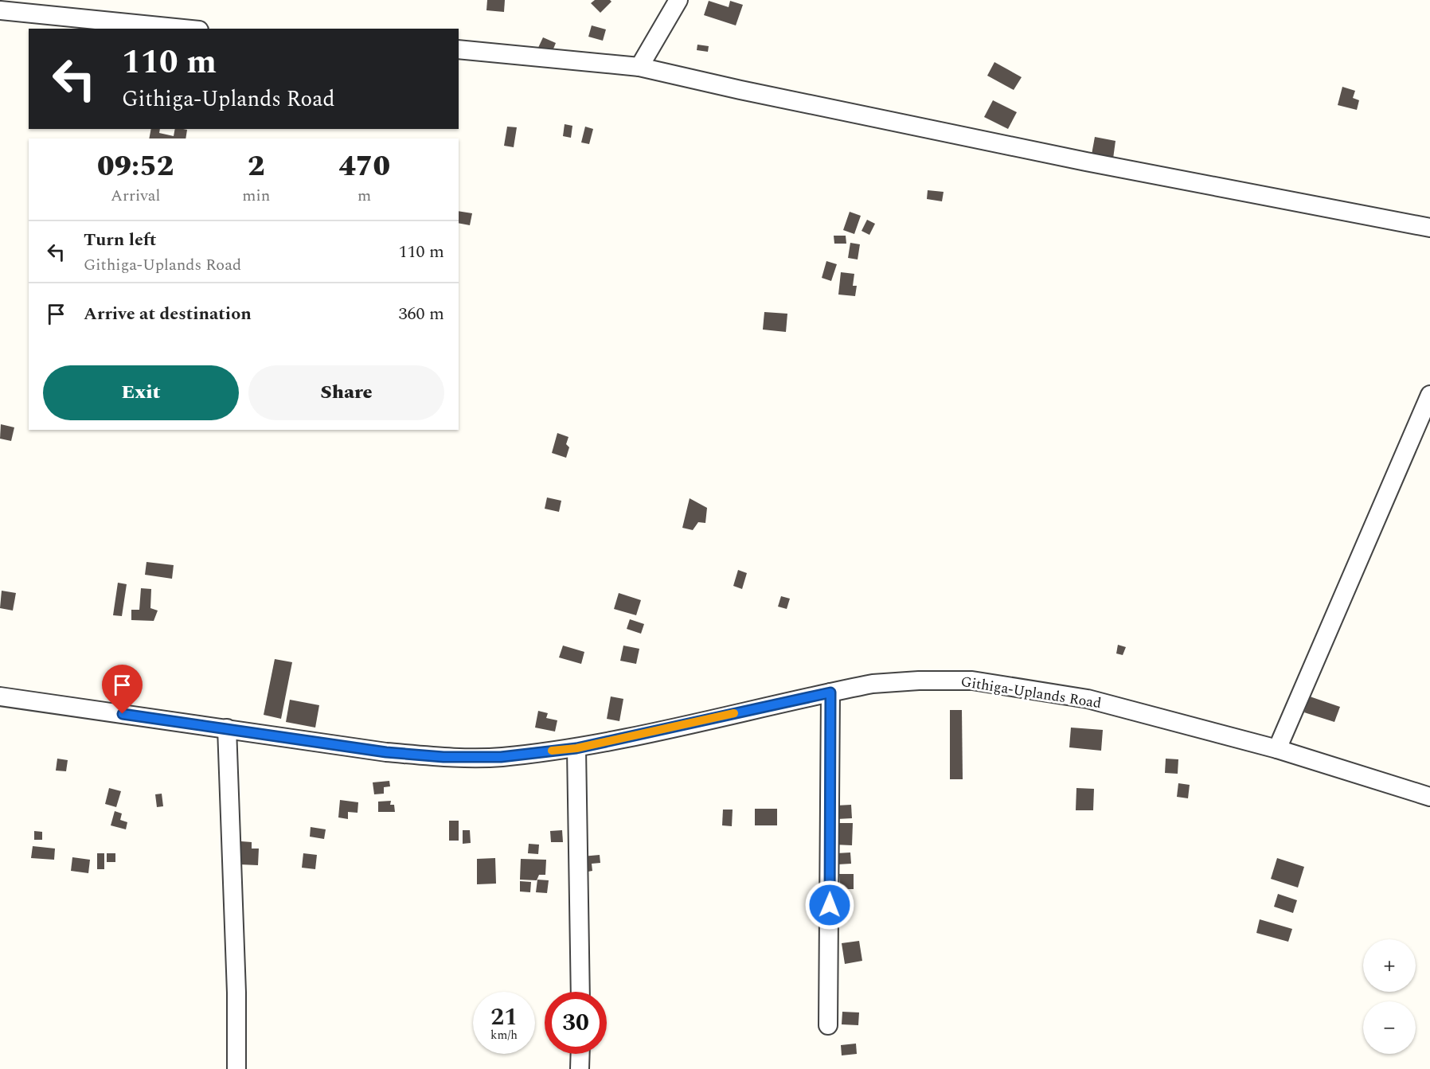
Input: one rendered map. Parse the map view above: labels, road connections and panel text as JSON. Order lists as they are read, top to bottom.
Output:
{
  "streets": {
    "street": ["Githiga-Uplands Road"]
  },
  "page": {
    "turn": ["110 m", "Githiga-Uplands Road"],
    "eta": [
      "09:52",
      "Arrival",
      "2",
      "min",
      "470",
      "m"
    ],
    "list": [
      {
        "name": "Turn left",
        "note": "Githiga-Uplands Road",
        "value": "110 m"
      },
      {
        "name": "Arrive at destination",
        "value": "360 m"
      }
    ],
    "buttons": ["Exit", "Share"],
    "map_buttons": ["+", "−"],
    "speed": "21 km/h",
    "limit": "30"
  }
}
